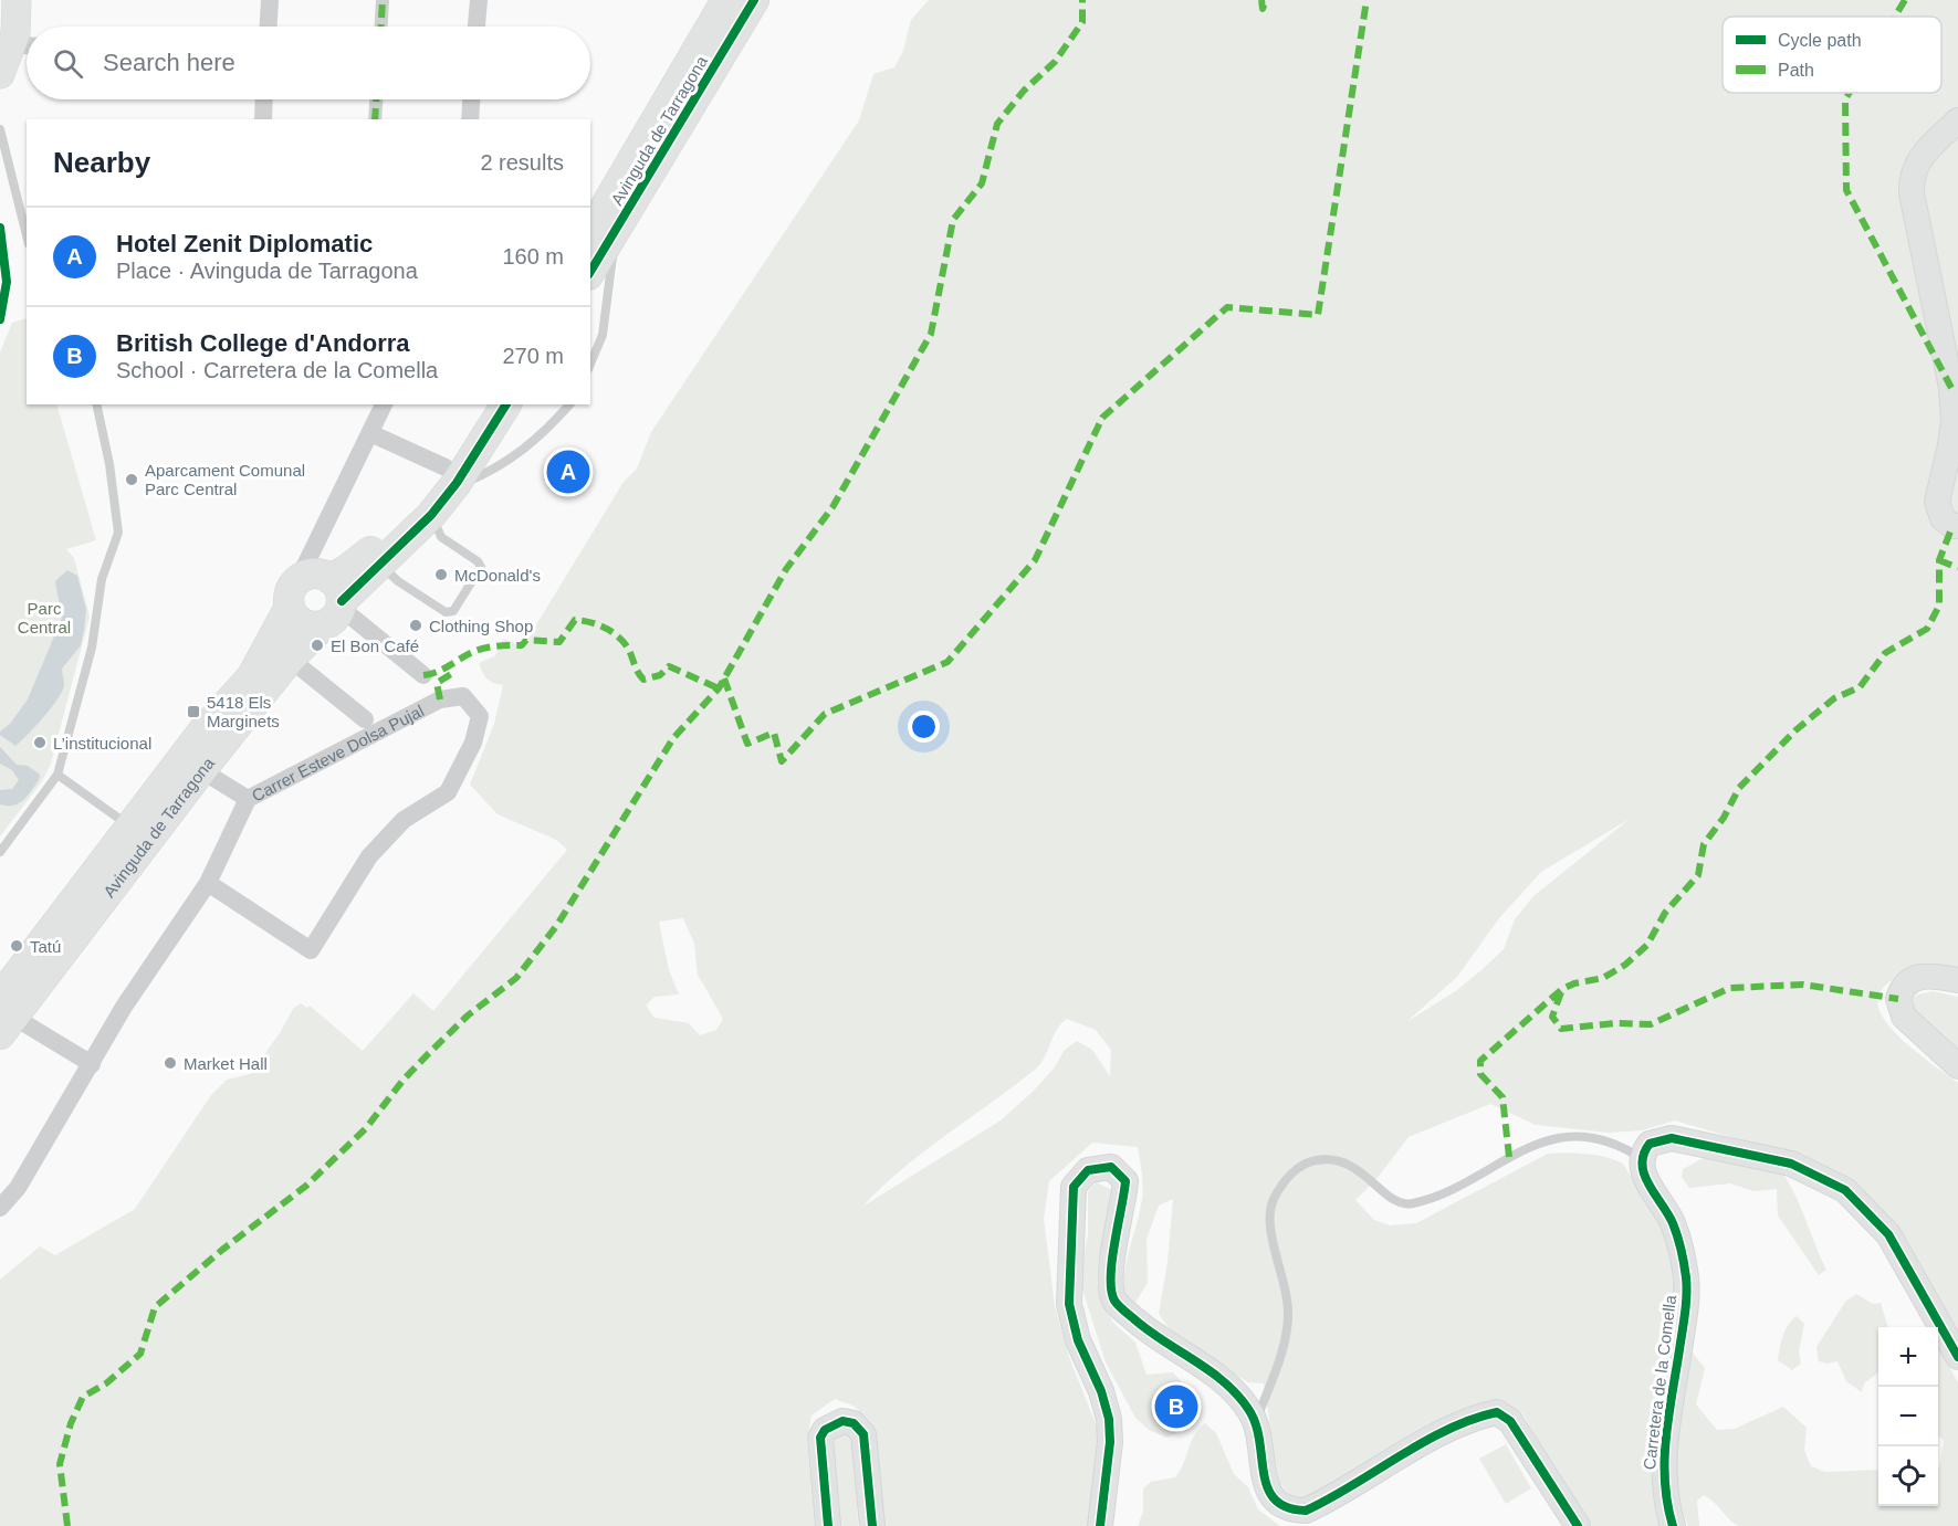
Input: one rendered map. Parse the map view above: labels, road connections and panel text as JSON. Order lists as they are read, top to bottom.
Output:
{
  "streets": {
    "highway": ["Avinguda de Tarragona"],
    "main road": ["Carretera de la Comella"],
    "street": ["Carrer Esteve Dolsa Pujal"]
  },
  "parks": ["Parc Central"],
  "places": {
    "other": [
      "Aparcament Comunal Parc Central",
      "McDonald's",
      "Clothing Shop",
      "El Bon Café",
      "L’institucional",
      "Tatú",
      "Market Hall"
    ],
    "transit": ["5418 Els Marginets"]
  },
  "legend": ["Cycle path", "Path"],
  "page": {
    "search": "Search here",
    "heading": ["Nearby", "2 results"],
    "list": [
      {
        "mark": "A",
        "name": "Hotel Zenit Diplomatic",
        "note": "Place · Avinguda de Tarragona",
        "value": "160 m"
      },
      {
        "mark": "B",
        "name": "British College d'Andorra",
        "note": "School · Carretera de la Comella",
        "value": "270 m"
      }
    ],
    "pins": ["A", "B"],
    "map_buttons": ["+", "−"]
  }
}
